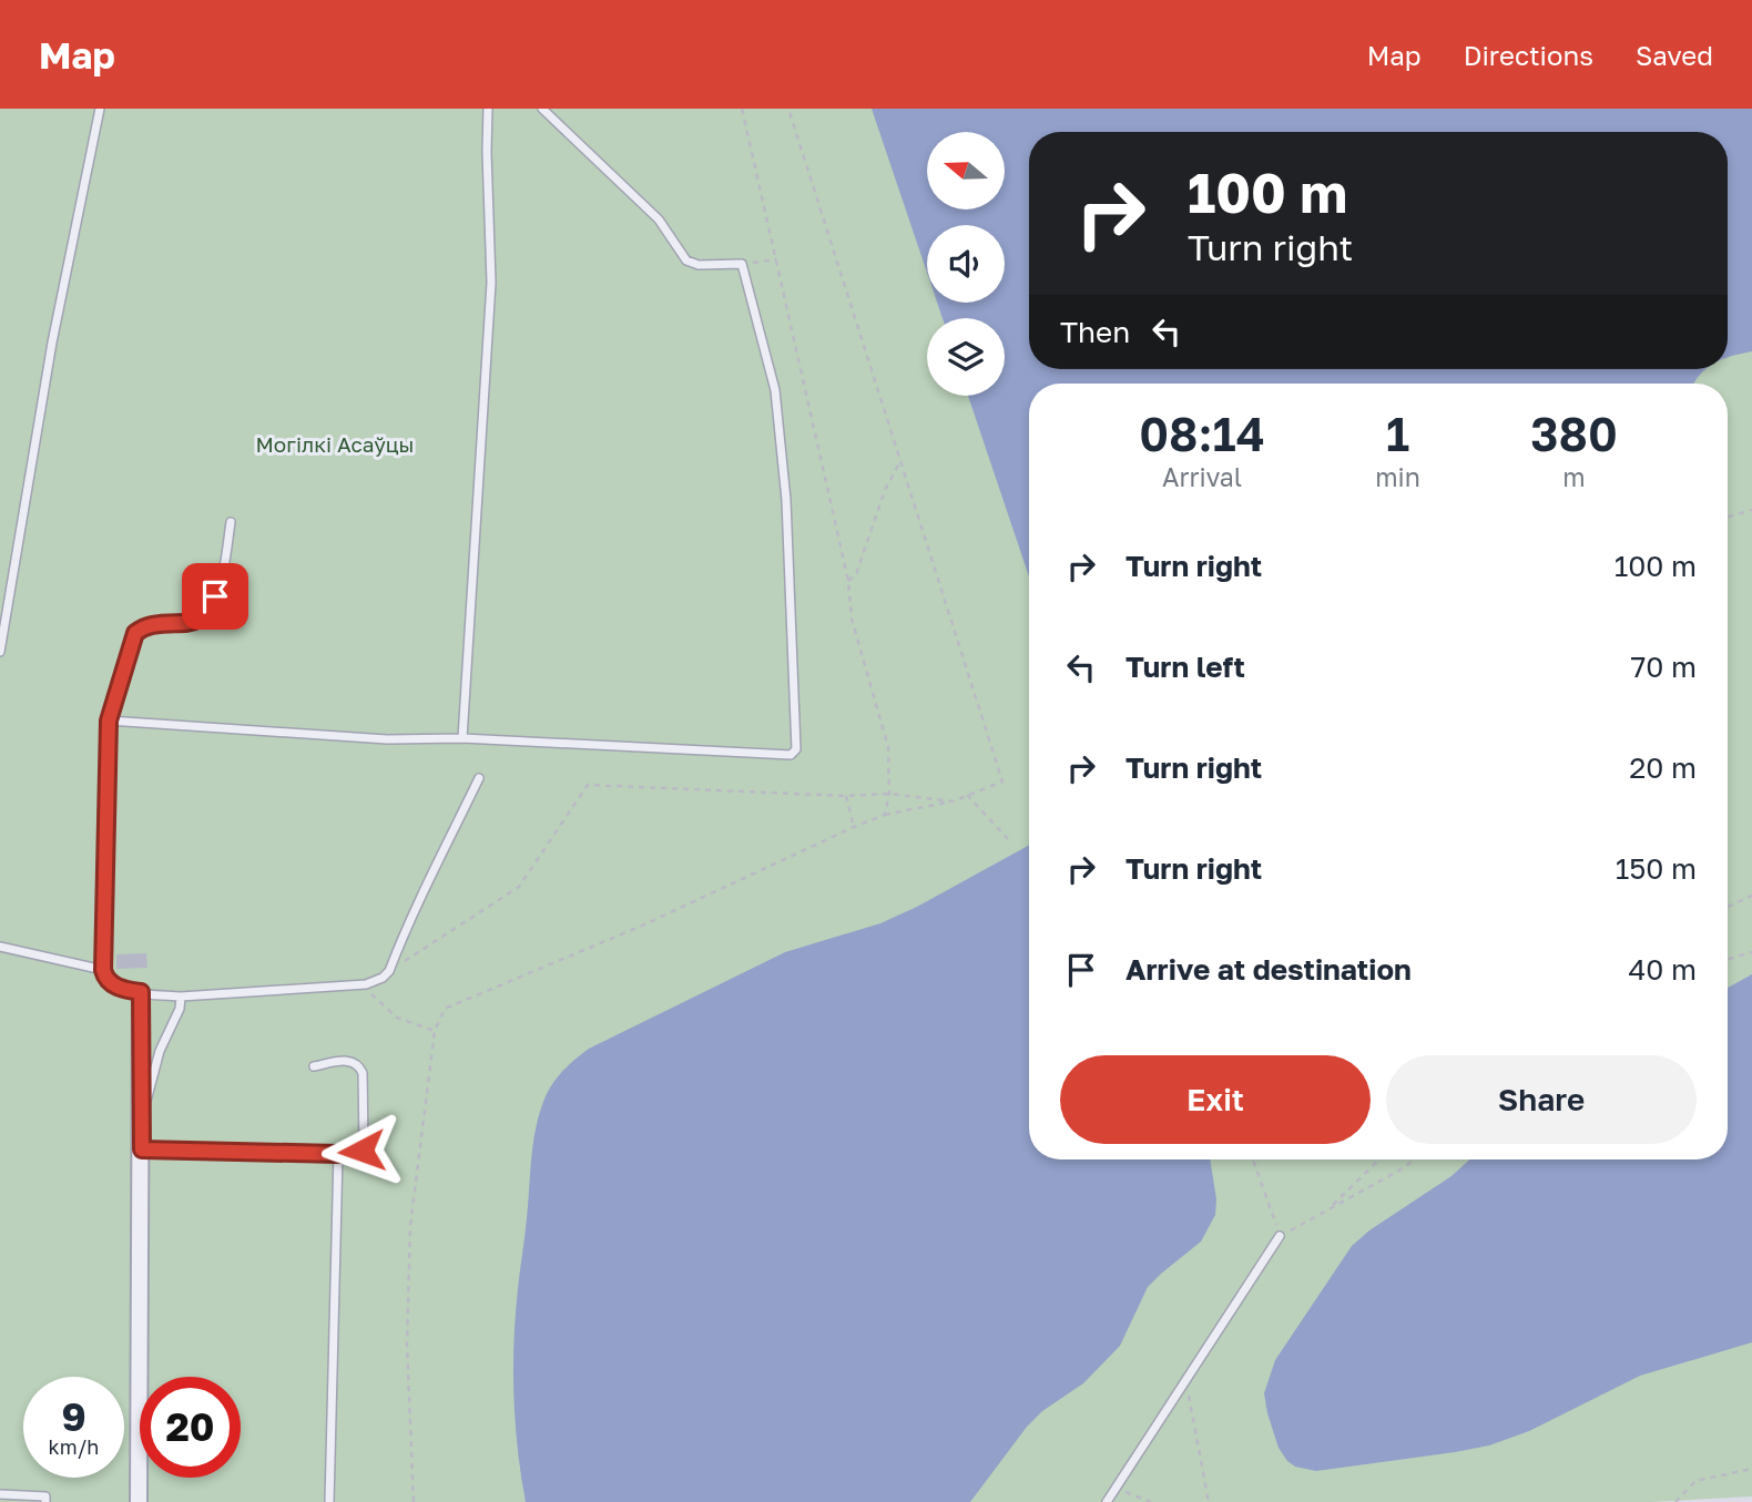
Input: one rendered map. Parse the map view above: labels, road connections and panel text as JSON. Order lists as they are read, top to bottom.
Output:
{
  "parks": ["Могілкі Асаўцы"],
  "north": "left",
  "page": {
    "header": "Map",
    "nav": ["Map", "Directions", "Saved"],
    "turn": ["100 m", "Turn right"],
    "then": "Then",
    "eta": [
      "08:14",
      "Arrival",
      "1",
      "min",
      "380",
      "m"
    ],
    "list": [
      {
        "name": "Turn right",
        "value": "100 m"
      },
      {
        "name": "Turn left",
        "value": "70 m"
      },
      {
        "name": "Turn right",
        "value": "20 m"
      },
      {
        "name": "Turn right",
        "value": "150 m"
      },
      {
        "name": "Arrive at destination",
        "value": "40 m"
      }
    ],
    "buttons": ["Exit", "Share"],
    "speed": "9 km/h",
    "limit": "20"
  }
}
